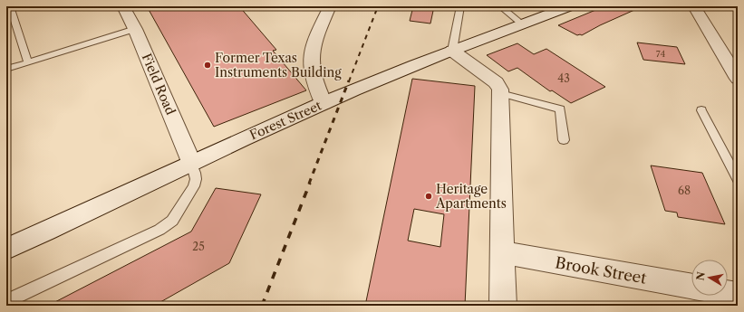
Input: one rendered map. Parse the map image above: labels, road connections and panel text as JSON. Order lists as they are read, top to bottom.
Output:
{
  "streets": {
    "street": ["Field Road", "Forest Street", "Brook Street"]
  },
  "crossings": [
    ["Field Road", "Forest Street"]
  ],
  "places": ["Former Texas Instruments Building", "Heritage Apartments"],
  "house_numbers": [
    "74",
    "43",
    "68",
    "25"
  ],
  "north": "left"
}
